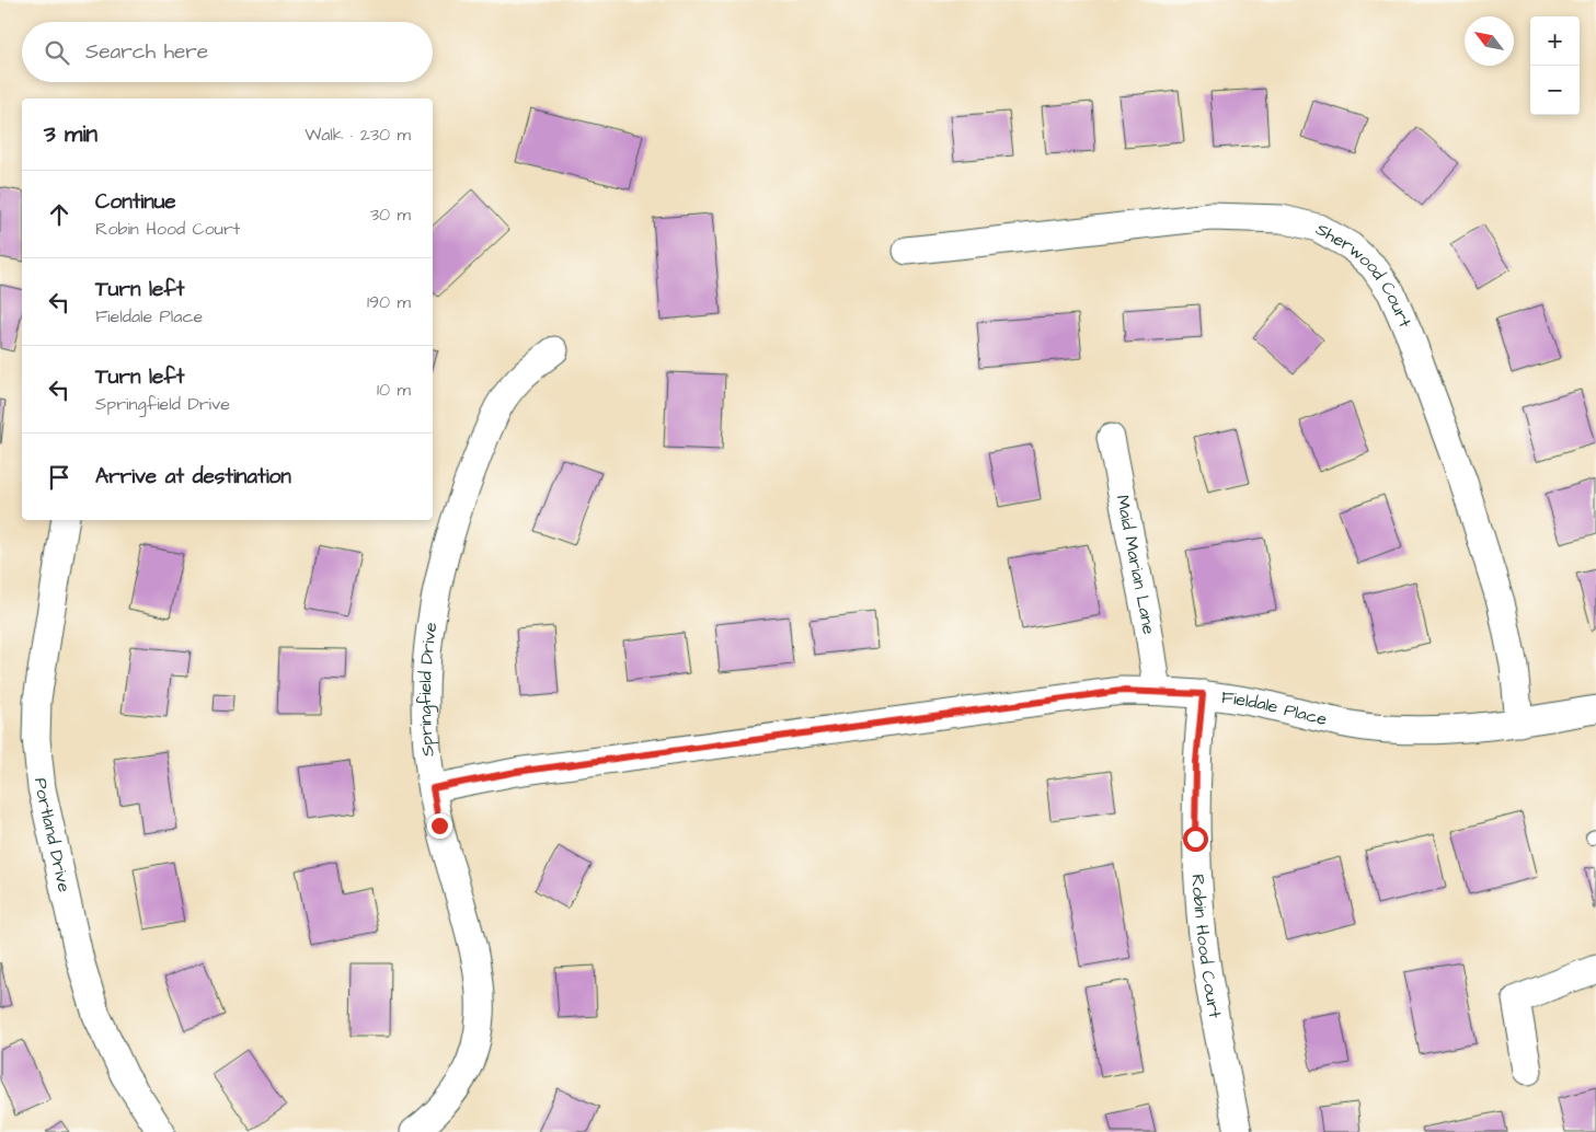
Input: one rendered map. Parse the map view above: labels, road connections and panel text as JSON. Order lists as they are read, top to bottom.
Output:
{
  "streets": {
    "street": [
      "Sherwood Court",
      "Maid Marian Lane",
      "Springfield Drive",
      "Fieldale Place",
      "Portland Drive",
      "Robin Hood Court"
    ]
  },
  "crossings": [
    ["Sherwood Court", "Fieldale Place"],
    ["Maid Marian Lane", "Fieldale Place"],
    ["Springfield Drive", "Fieldale Place"],
    ["Fieldale Place", "Robin Hood Court"]
  ],
  "north": "top left",
  "page": {
    "map_buttons": ["+", "−"],
    "search": "Search here",
    "heading": ["3 min", "Walk · 230 m"],
    "list": [
      ["Continue", "Robin Hood Court", "30 m"],
      ["Turn left", "Fieldale Place", "190 m"],
      ["Turn left", "Springfield Drive", "10 m"],
      "Arrive at destination"
    ]
  }
}
